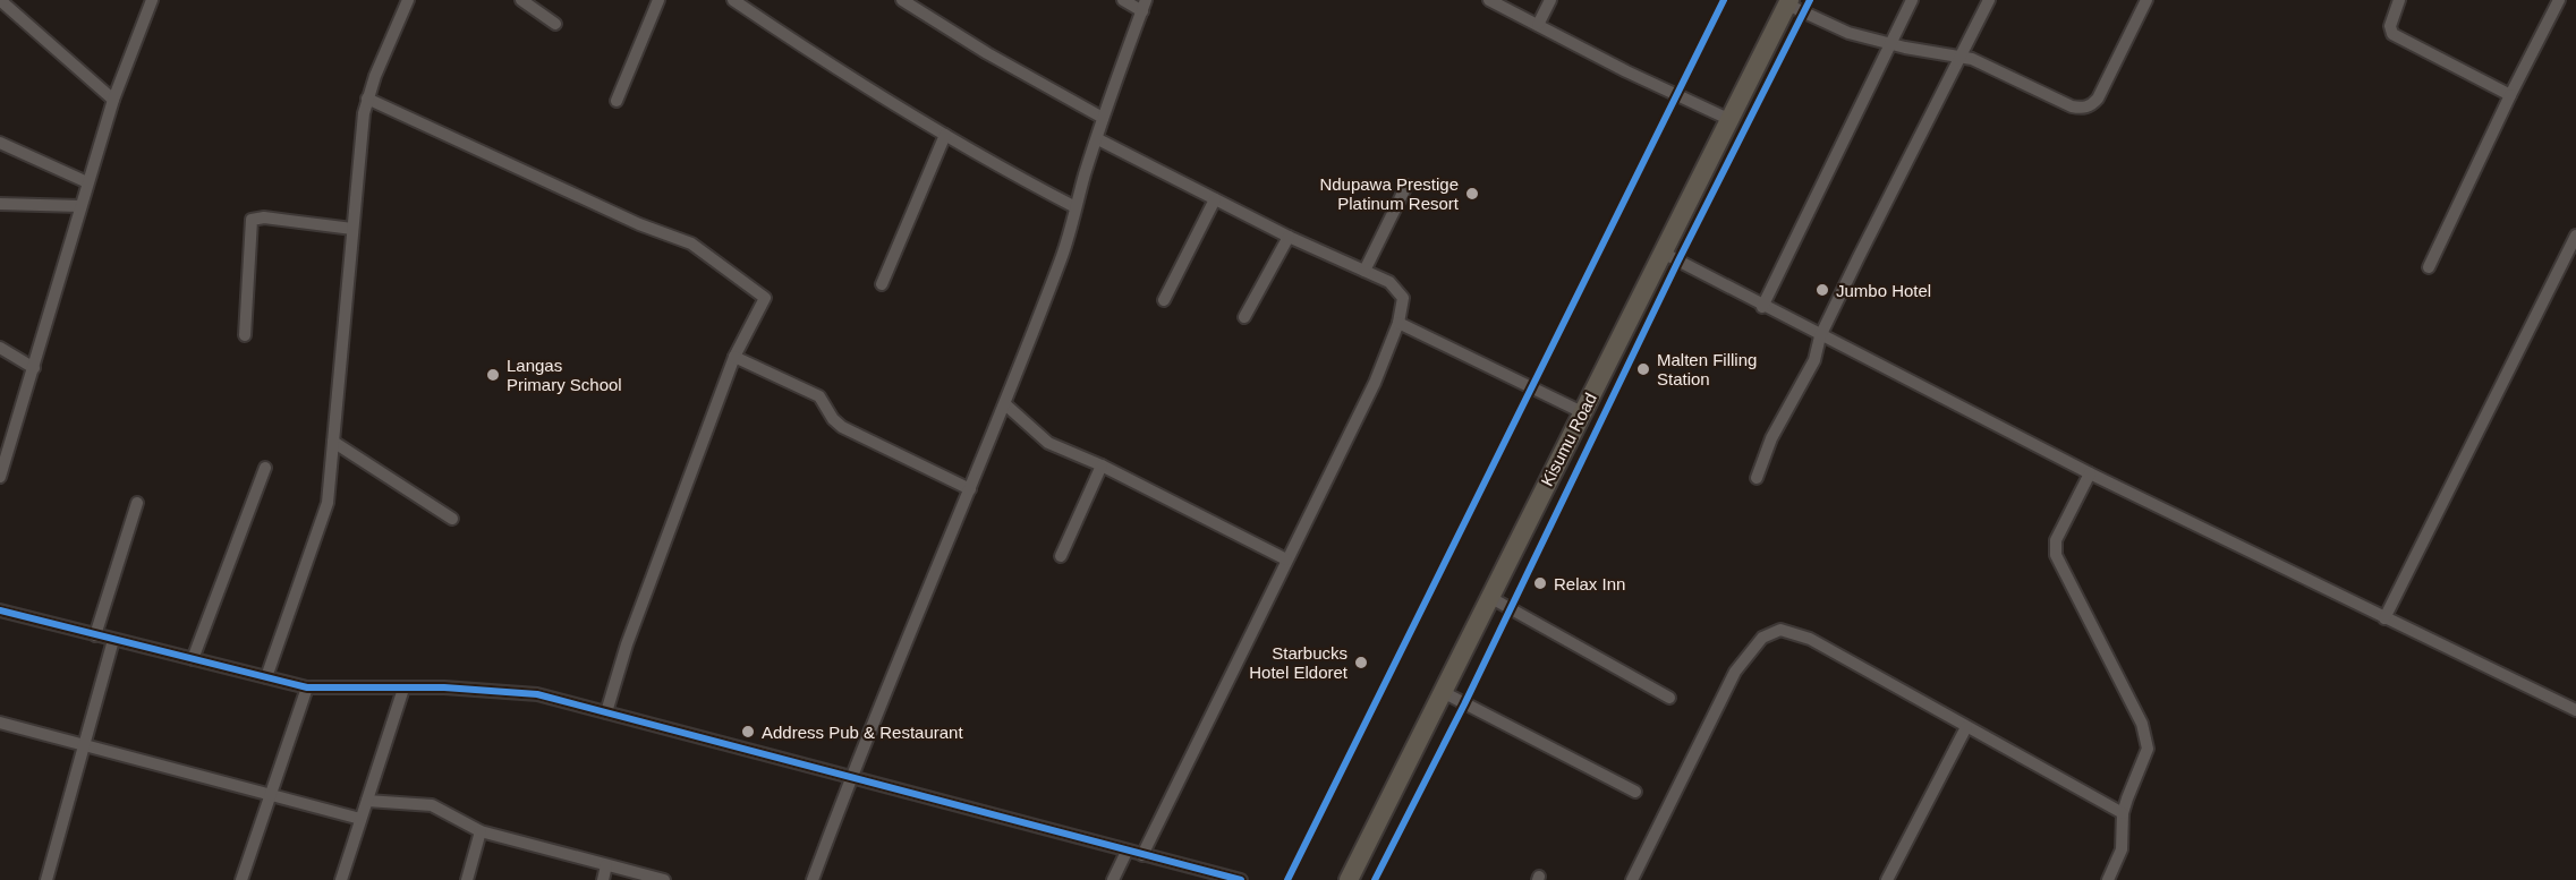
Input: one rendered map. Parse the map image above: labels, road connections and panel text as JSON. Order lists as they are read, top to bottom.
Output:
{
  "streets": {
    "highway": ["Kisumu Road"]
  },
  "places": [
    "Ndupawa Prestige Platinum Resort",
    "Jumbo Hotel",
    "Malten Filling Station",
    "Langas Primary School",
    "Relax Inn",
    "Starbucks Hotel Eldoret",
    "Address Pub & Restaurant"
  ]
}
